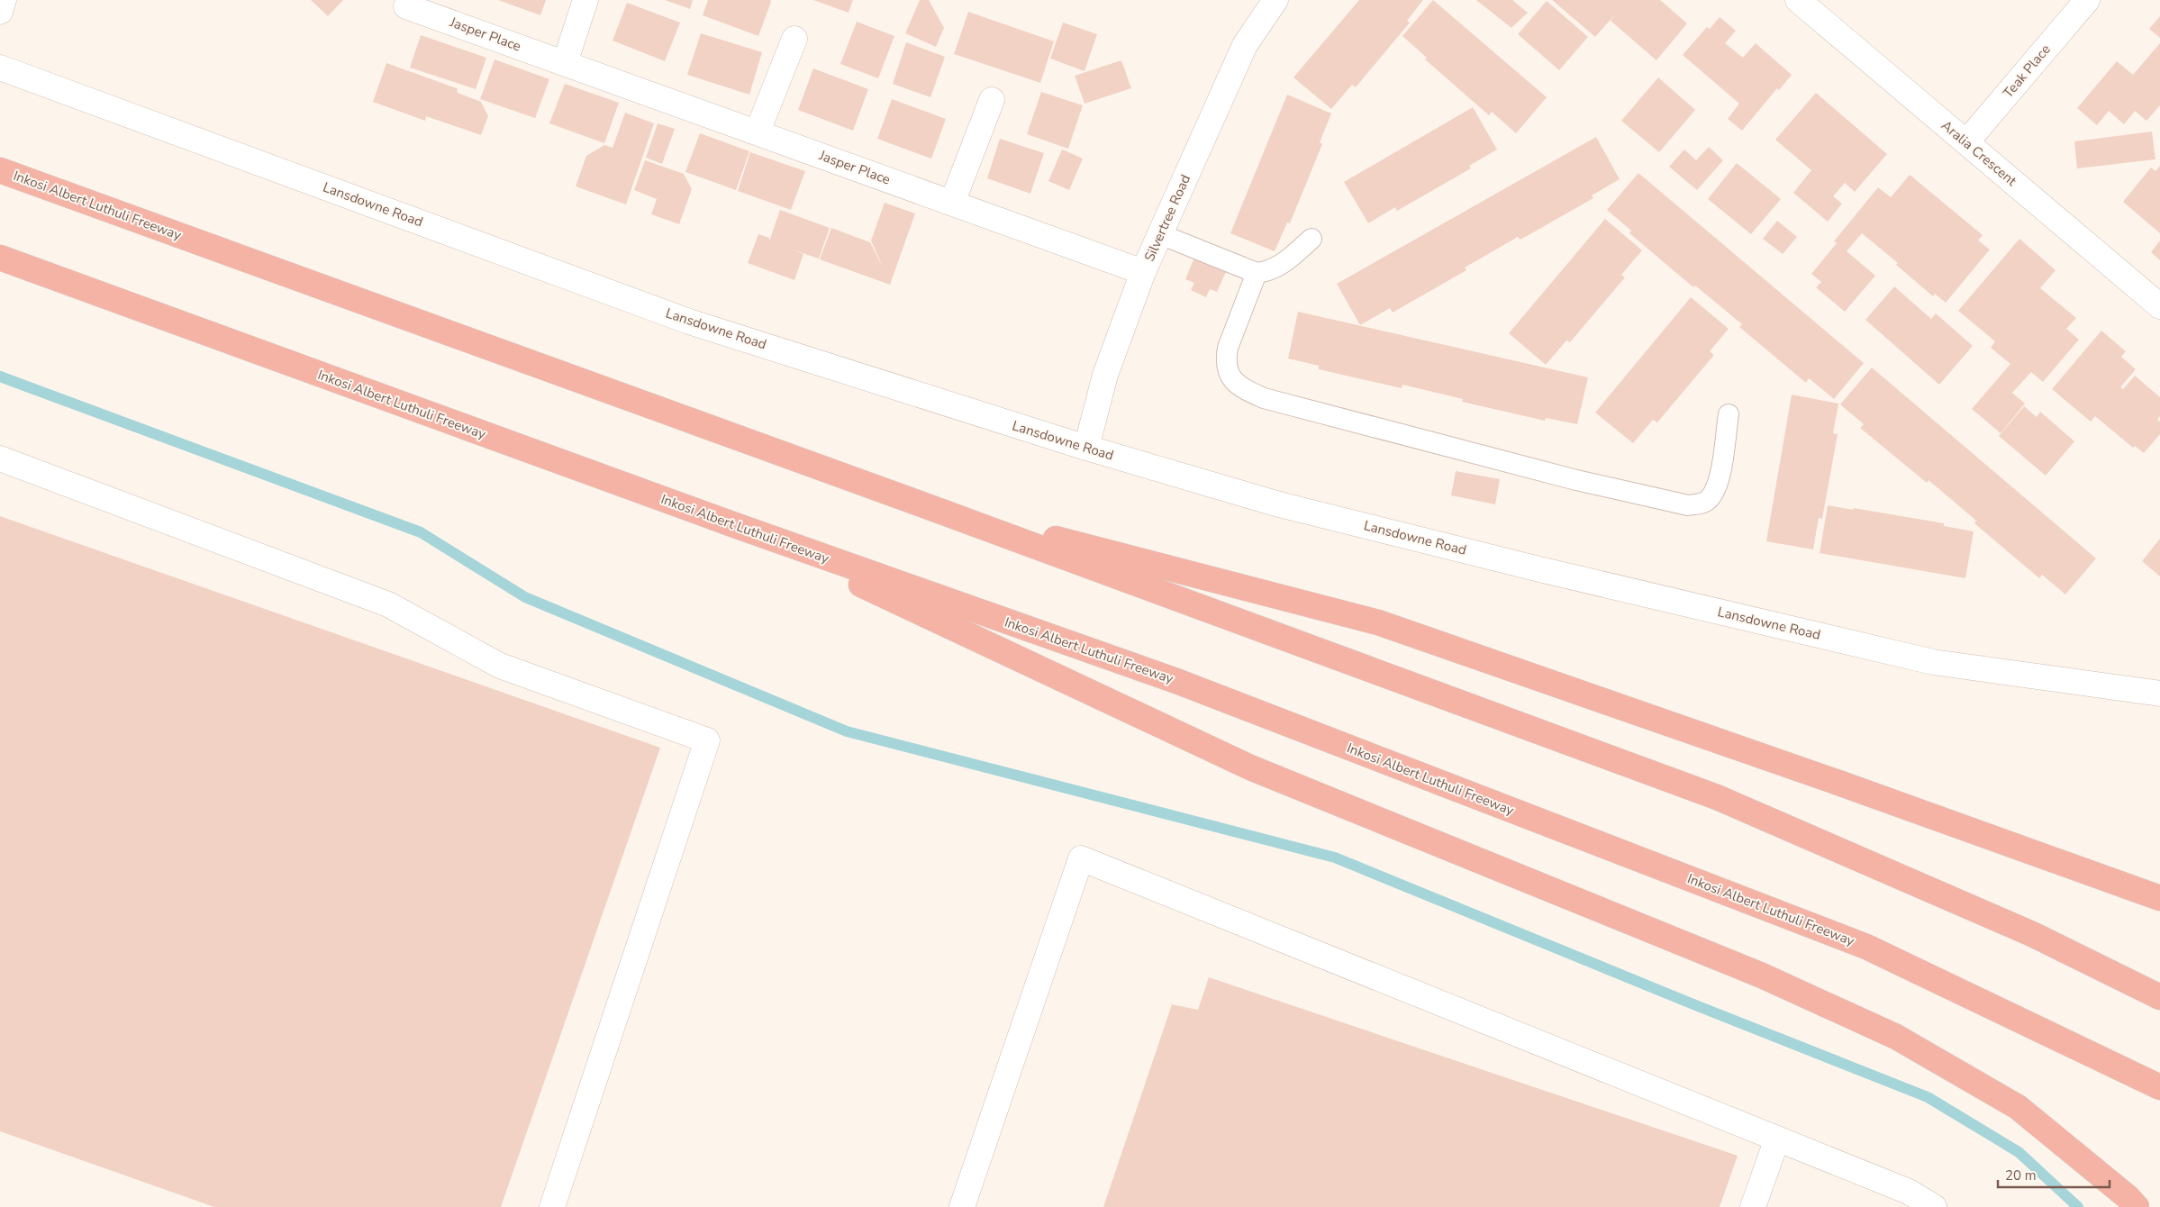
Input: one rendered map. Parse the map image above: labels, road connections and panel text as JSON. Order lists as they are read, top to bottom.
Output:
{
  "streets": {
    "highway": ["Inkosi Albert Luthuli Freeway"],
    "street": [
      "Jasper Place",
      "Teak Place",
      "Aralia Crescent",
      "Lansdowne Road",
      "Silvertree Road"
    ]
  },
  "crossings": [
    ["Jasper Place", "Silvertree Road"],
    ["Teak Place", "Aralia Crescent"],
    ["Lansdowne Road", "Silvertree Road"]
  ],
  "scale_bar": "20 m"
}
